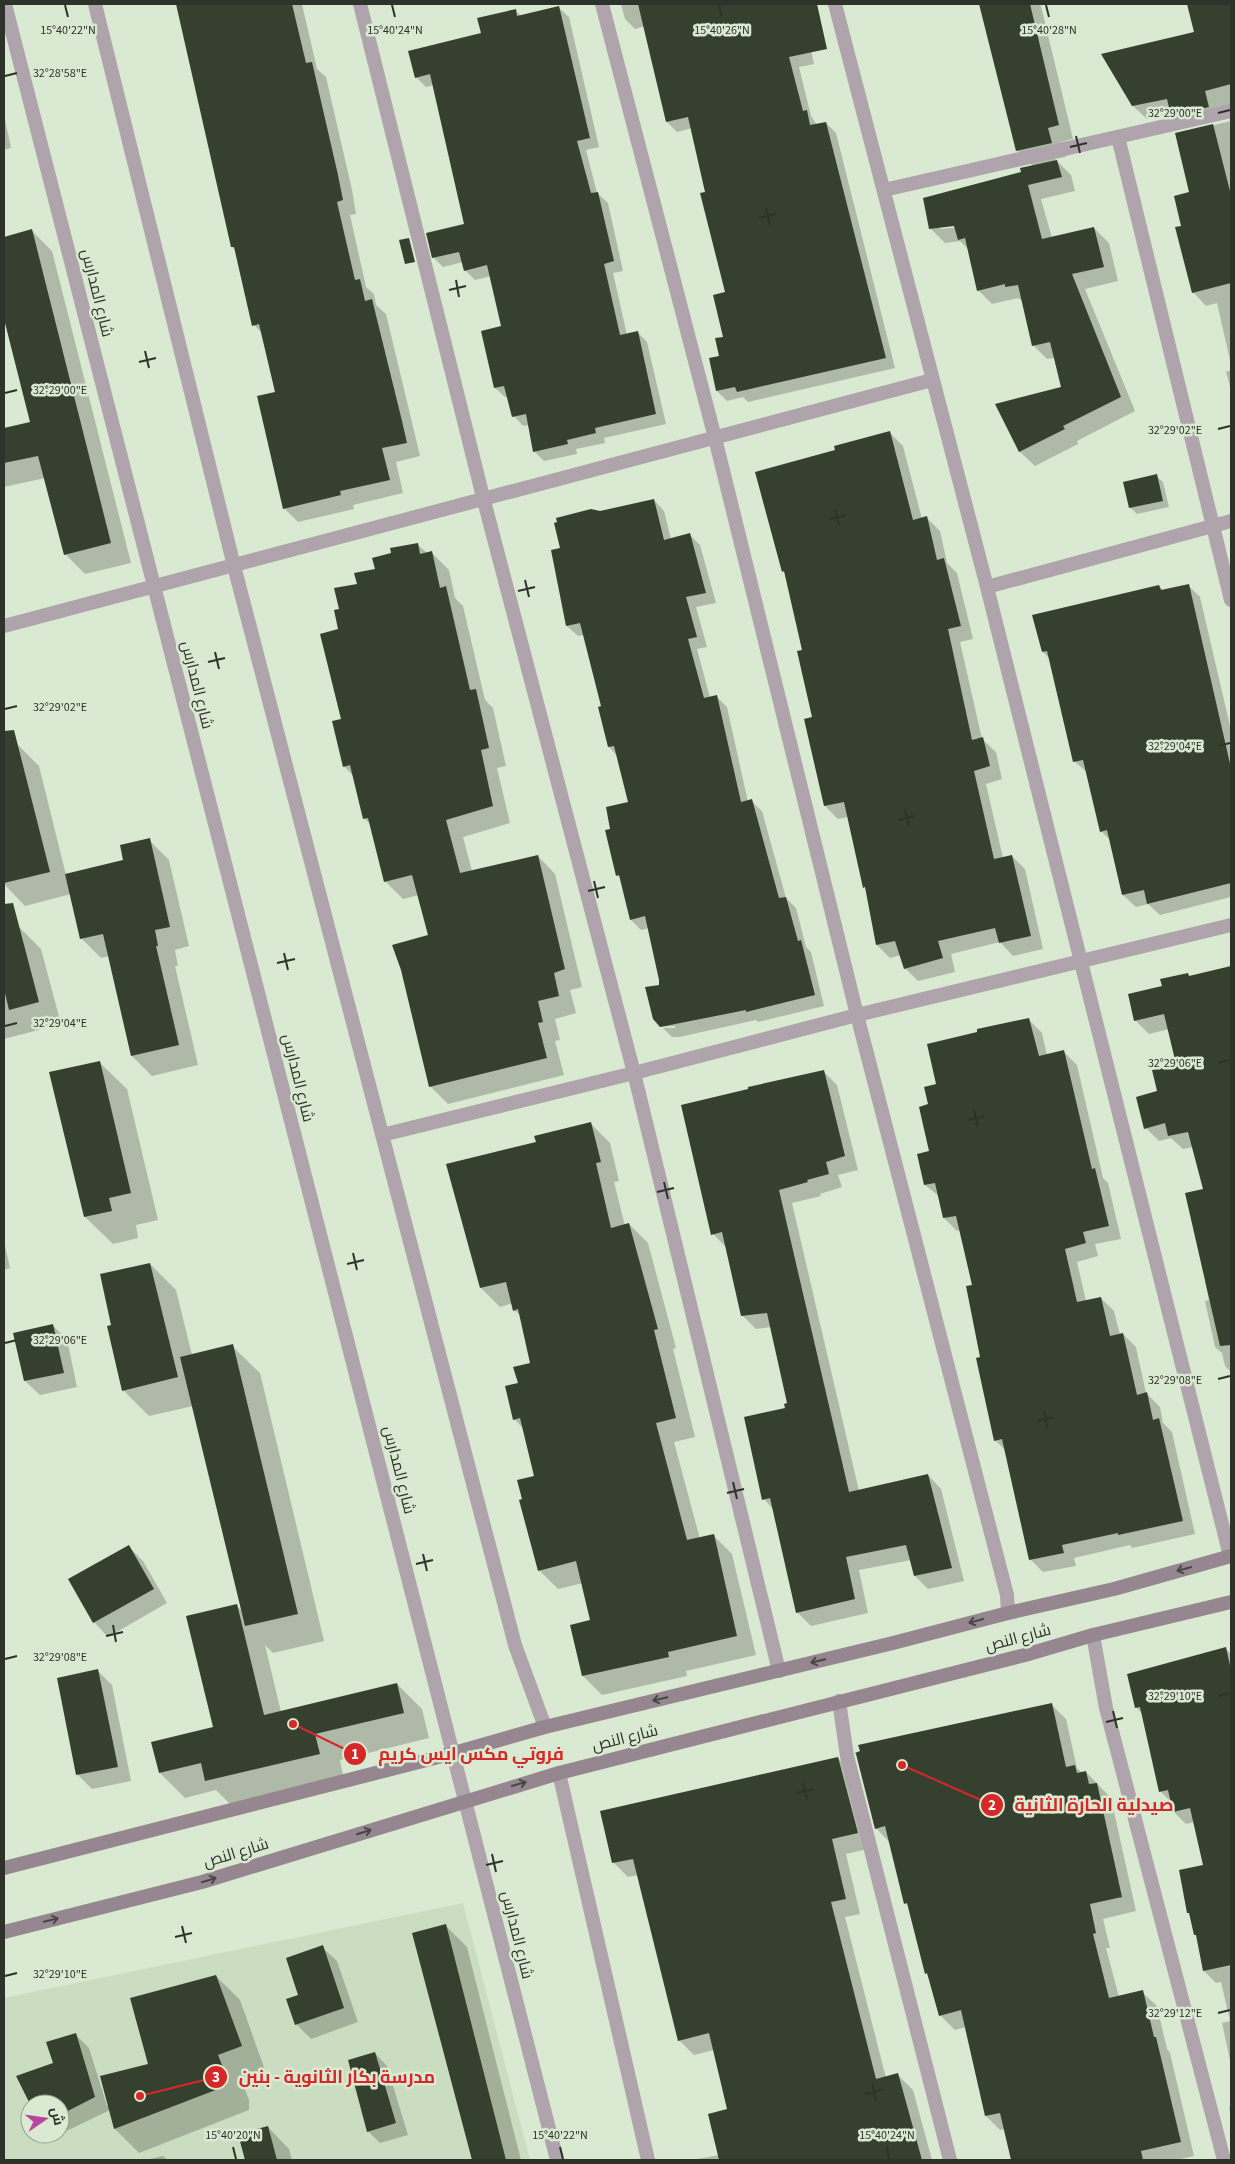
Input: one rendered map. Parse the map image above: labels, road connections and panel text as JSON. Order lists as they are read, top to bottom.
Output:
{
  "streets": {
    "main road": ["شارع النص"],
    "street": ["شارع المدارس"]
  },
  "crossings": [
    ["شارع المدارس", "شارع النص"]
  ],
  "places": ["فروتي مكس ايس كريم", "صيدلية الحارة الثانية", "مدرسة بكار الثانوية - بنين"],
  "north": "right",
  "coordinates": [
    "15°40'22\"N",
    "15°40'24\"N",
    "15°40'26\"N",
    "15°40'28\"N",
    "32°28'58\"E",
    "32°29'00\"E",
    "32°29'02\"E",
    "32°29'04\"E",
    "32°29'06\"E",
    "32°29'08\"E",
    "32°29'10\"E",
    "32°29'12\"E",
    "15°40'20\"N"
  ]
}
